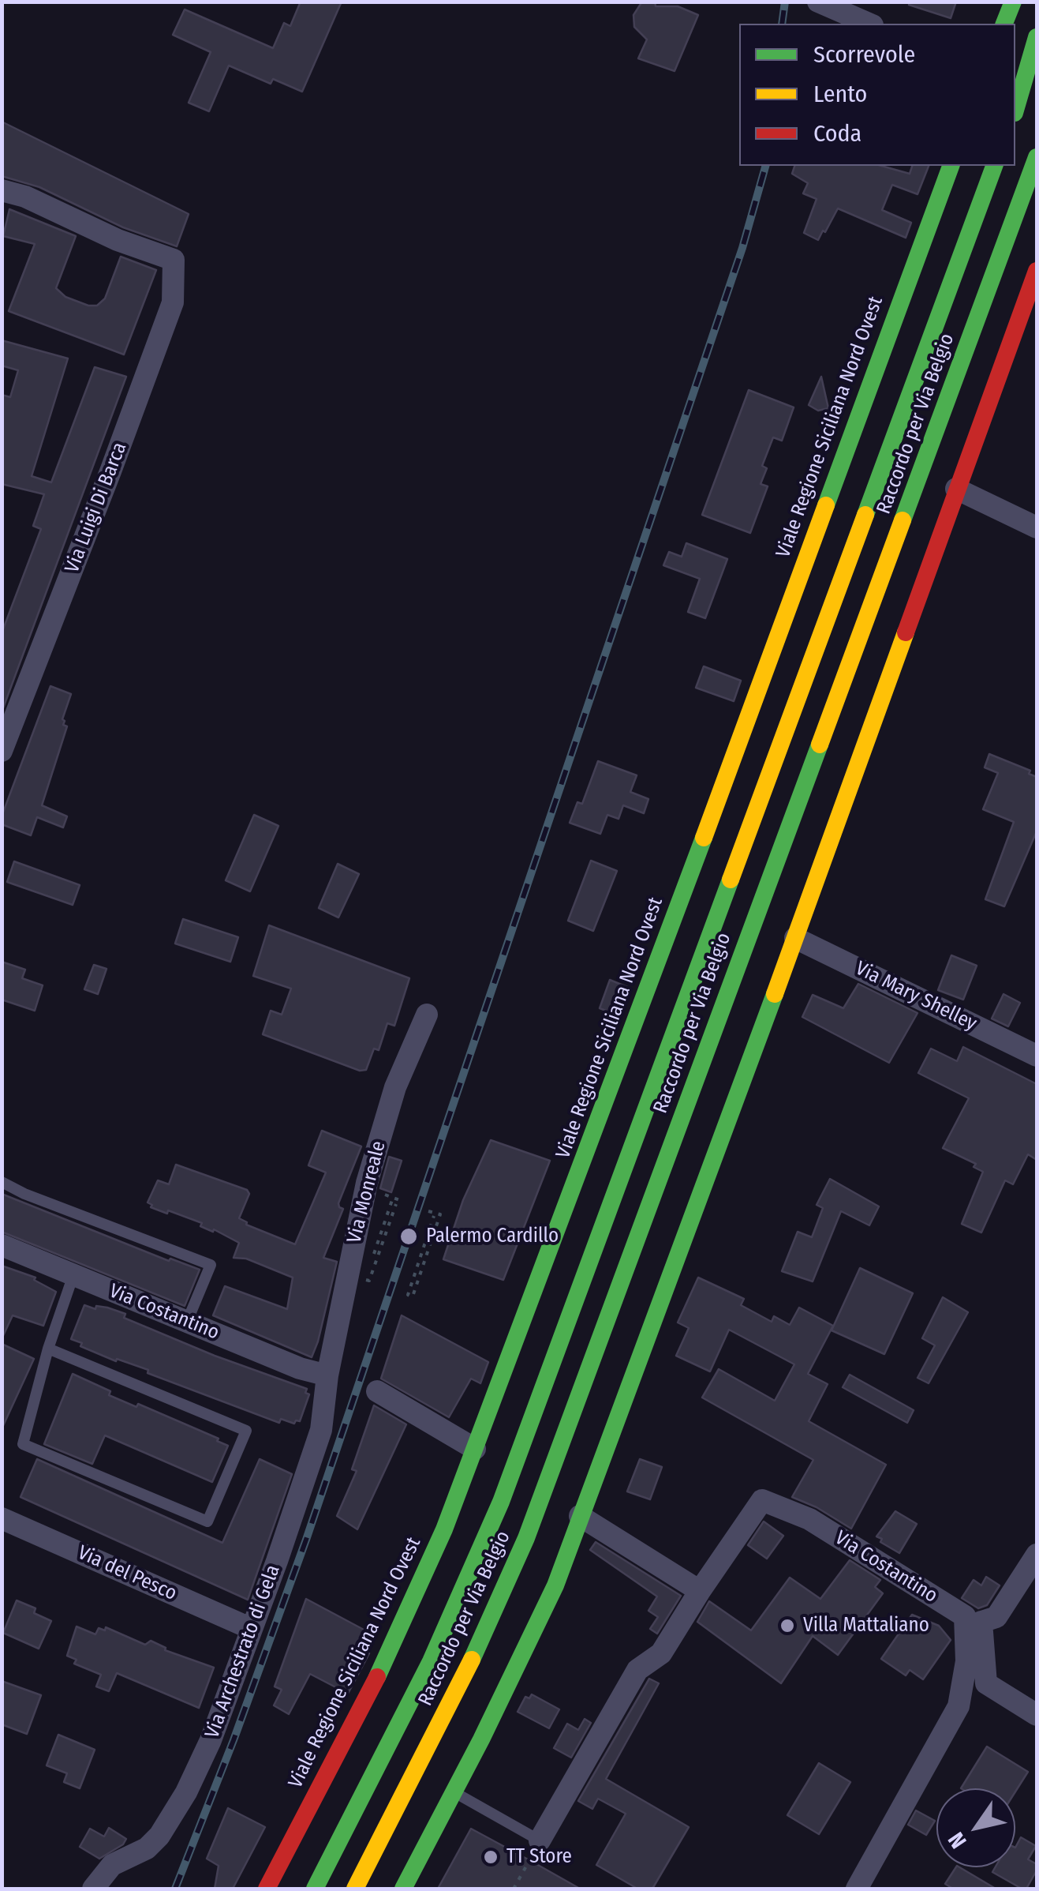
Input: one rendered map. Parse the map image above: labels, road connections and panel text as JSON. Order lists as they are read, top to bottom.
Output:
{
  "streets": {
    "main road": ["Raccordo per Via Belgio", "Viale Regione Siciliana Nord Ovest"],
    "street": [
      "Via Luigi Di Barca",
      "Via Mary Shelley",
      "Via Monreale",
      "Via Costantino",
      "Via del Pesco",
      "Via Archestrato di Gela"
    ]
  },
  "crossings": [
    ["Via Monreale", "Via Costantino"],
    ["Via Monreale", "Via Archestrato di Gela"],
    ["Via Costantino", "Via Archestrato di Gela"],
    ["Via del Pesco", "Via Archestrato di Gela"]
  ],
  "places": ["Palermo Cardillo", "Villa Mattaliano", "TT Store"],
  "legend": ["Scorrevole", "Lento", "Coda"],
  "north": "bottom left"
}
